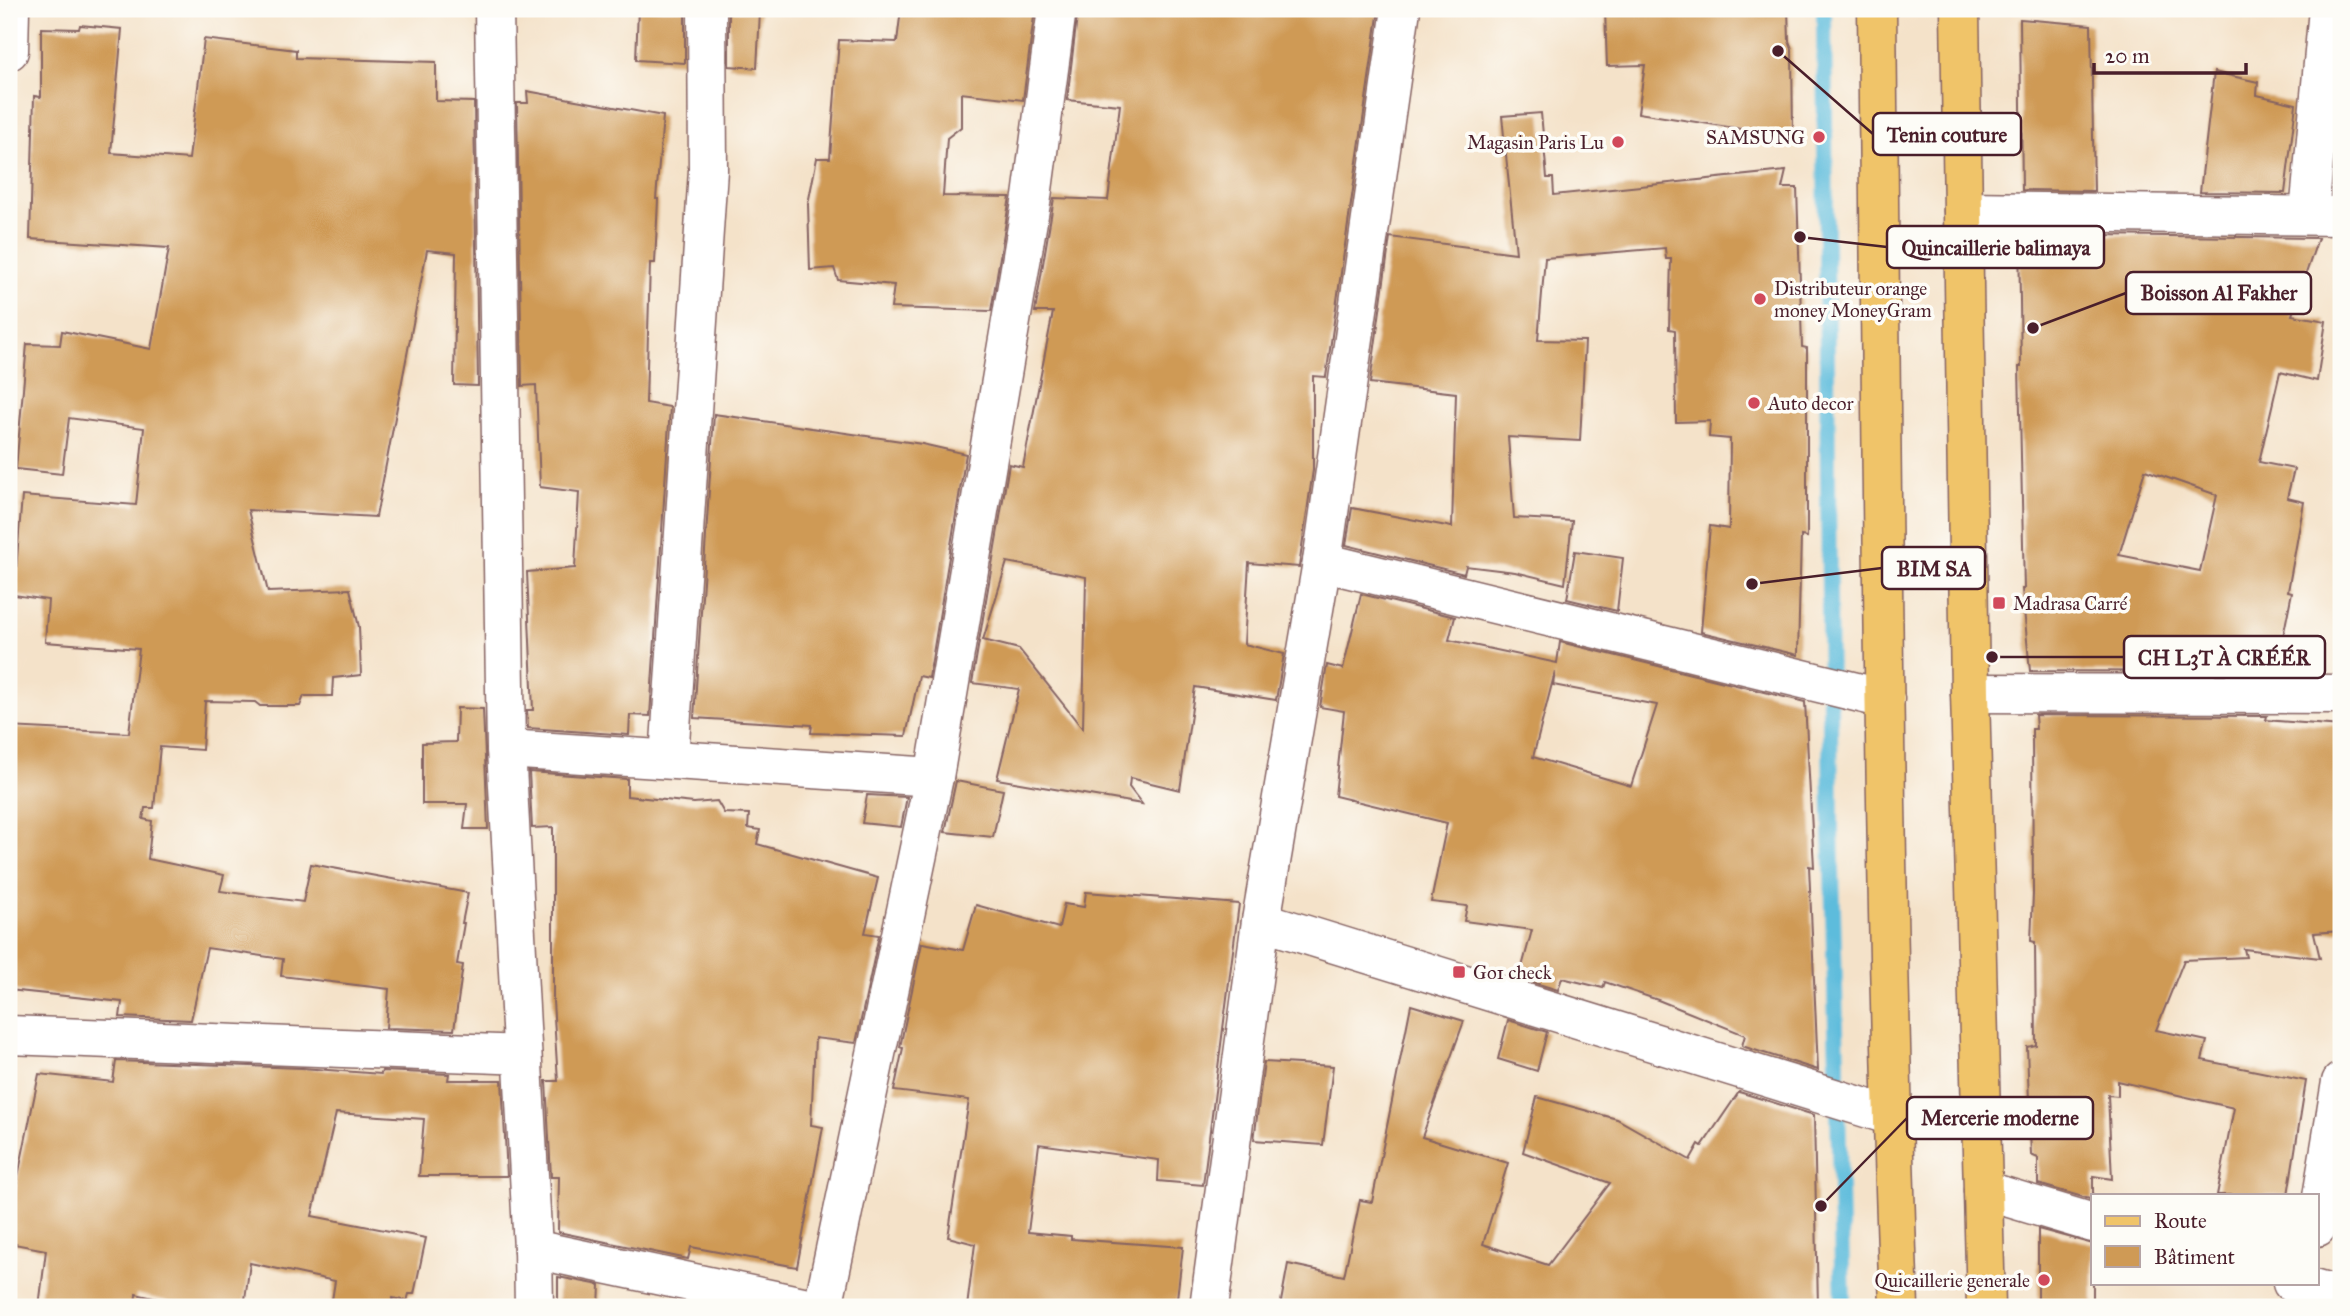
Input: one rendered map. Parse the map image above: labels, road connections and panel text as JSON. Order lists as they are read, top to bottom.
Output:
{
  "places": {
    "other": [
      "Tenin couture",
      "SAMSUNG",
      "Magasin Paris Lu",
      "Quincaillerie balimaya",
      "Distributeur orange money MoneyGram",
      "Boisson Al Fakher",
      "Auto decor",
      "BIM SA",
      "CH L3T À CRÉÉR",
      "Mercerie moderne",
      "Quicaillerie generale"
    ],
    "transit": ["Madrasa Carré", "Go1 check"]
  },
  "legend": ["Route", "Bâtiment"],
  "scale_bar": "20 m"
}
